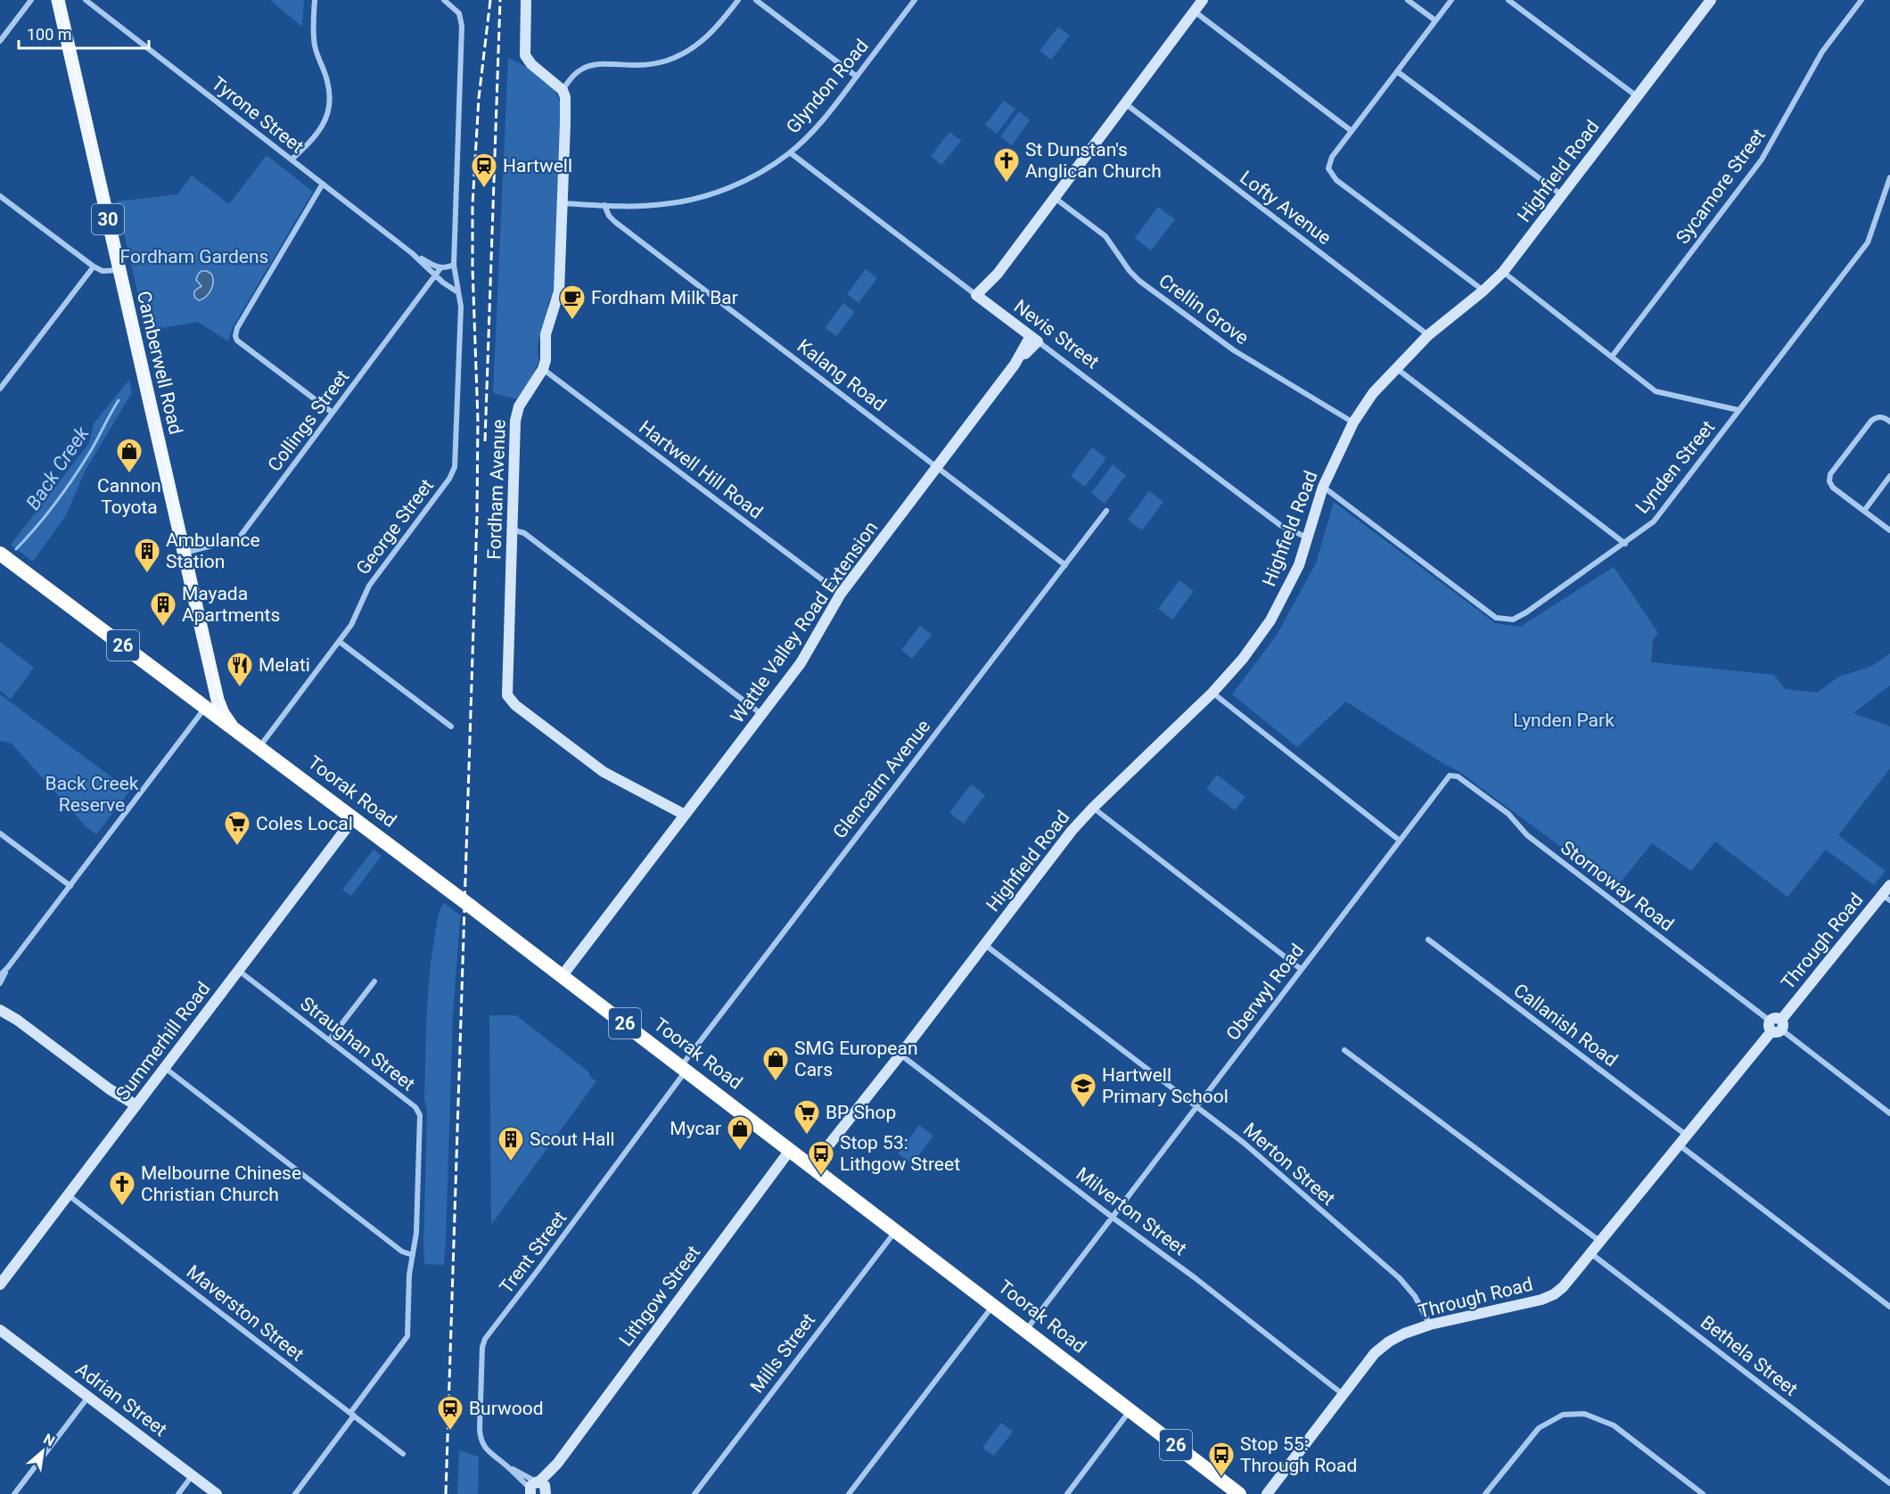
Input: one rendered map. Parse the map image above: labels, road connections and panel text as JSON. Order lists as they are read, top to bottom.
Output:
{
  "streets": {
    "highway": ["26", "Toorak Road"],
    "main road": ["30", "Camberwell Road"],
    "street": [
      "Glyndon Road",
      "Tyrone Street",
      "Highfield Road",
      "Sycamore Street",
      "Lofty Avenue",
      "Crellin Grove",
      "Nevis Street",
      "Kalang Road",
      "Collings Street",
      "Lynden Street",
      "Hartwell Hill Road",
      "Fordham Avenue",
      "George Street",
      "Wattle Valley Road Extension",
      "Glencairn Avenue",
      "Stornoway Road",
      "Through Road",
      "Oberwyl Road",
      "Callanish Road",
      "Summerhill Road",
      "Straughan Street",
      "Merton Street",
      "Milverton Street",
      "Trent Street",
      "Lithgow Street",
      "Maverston Street",
      "Mills Street",
      "Bethela Street",
      "Adrian Street"
    ]
  },
  "crossings": [
    ["Glyndon Road", "Nevis Street"],
    ["Glyndon Road", "Kalang Road"],
    ["Glyndon Road", "Fordham Avenue"],
    ["Tyrone Street", "Collings Street"],
    ["Tyrone Street", "George Street"],
    ["Highfield Road", "Lofty Avenue"],
    ["Highfield Road", "Crellin Grove"],
    ["Highfield Road", "Nevis Street"],
    ["Highfield Road", "Lynden Street"],
    ["Highfield Road", "Toorak Road"],
    ["Highfield Road", "Merton Street"],
    ["Highfield Road", "Milverton Street"],
    ["Nevis Street", "Wattle Valley Road Extension"],
    ["Camberwell Road", "Collings Street"],
    ["Camberwell Road", "Toorak Road"],
    ["Kalang Road", "Wattle Valley Road Extension"],
    ["Kalang Road", "Glencairn Avenue"],
    ["Hartwell Hill Road", "Fordham Avenue"],
    ["Hartwell Hill Road", "Wattle Valley Road Extension"],
    ["Fordham Avenue", "Wattle Valley Road Extension"],
    ["George Street", "Toorak Road"],
    ["Wattle Valley Road Extension", "Toorak Road"],
    ["Glencairn Avenue", "Toorak Road"],
    ["Glencairn Avenue", "Trent Street"],
    ["Toorak Road", "Oberwyl Road"],
    ["Toorak Road", "Summerhill Road"],
    ["Toorak Road", "Trent Street"],
    ["Toorak Road", "Lithgow Street"],
    ["Toorak Road", "Mills Street"],
    ["Stornoway Road", "Through Road"],
    ["Stornoway Road", "Oberwyl Road"],
    ["Through Road", "Callanish Road"],
    ["Through Road", "Merton Street"],
    ["Through Road", "Milverton Street"],
    ["Through Road", "Bethela Street"],
    ["Oberwyl Road", "Merton Street"],
    ["Oberwyl Road", "Milverton Street"],
    ["Summerhill Road", "Straughan Street"],
    ["Summerhill Road", "Maverston Street"],
    ["Trent Street", "Lithgow Street"]
  ],
  "water": ["Back Creek"],
  "parks": ["Fordham Gardens", "Lynden Park", "Back Creek Reserve"],
  "places": {
    "church": ["St Dunstan's Anglican Church", "Melbourne Chinese Christian Church"],
    "station": ["Hartwell", "Burwood"],
    "cafe": ["Fordham Milk Bar"],
    "shop": ["Cannon Toyota", "SMG European Cars", "Mycar"],
    "building": ["Ambulance Station", "Mayada Apartments", "Scout Hall"],
    "restaurant": ["Melati"],
    "supermarket": ["Coles Local", "BP Shop"],
    "school or university": ["Hartwell Primary School"],
    "bus stop": ["Stop 53: Lithgow Street", "Stop 55: Through Road"]
  },
  "scale_bar": "100 m",
  "north": "top right"
}
